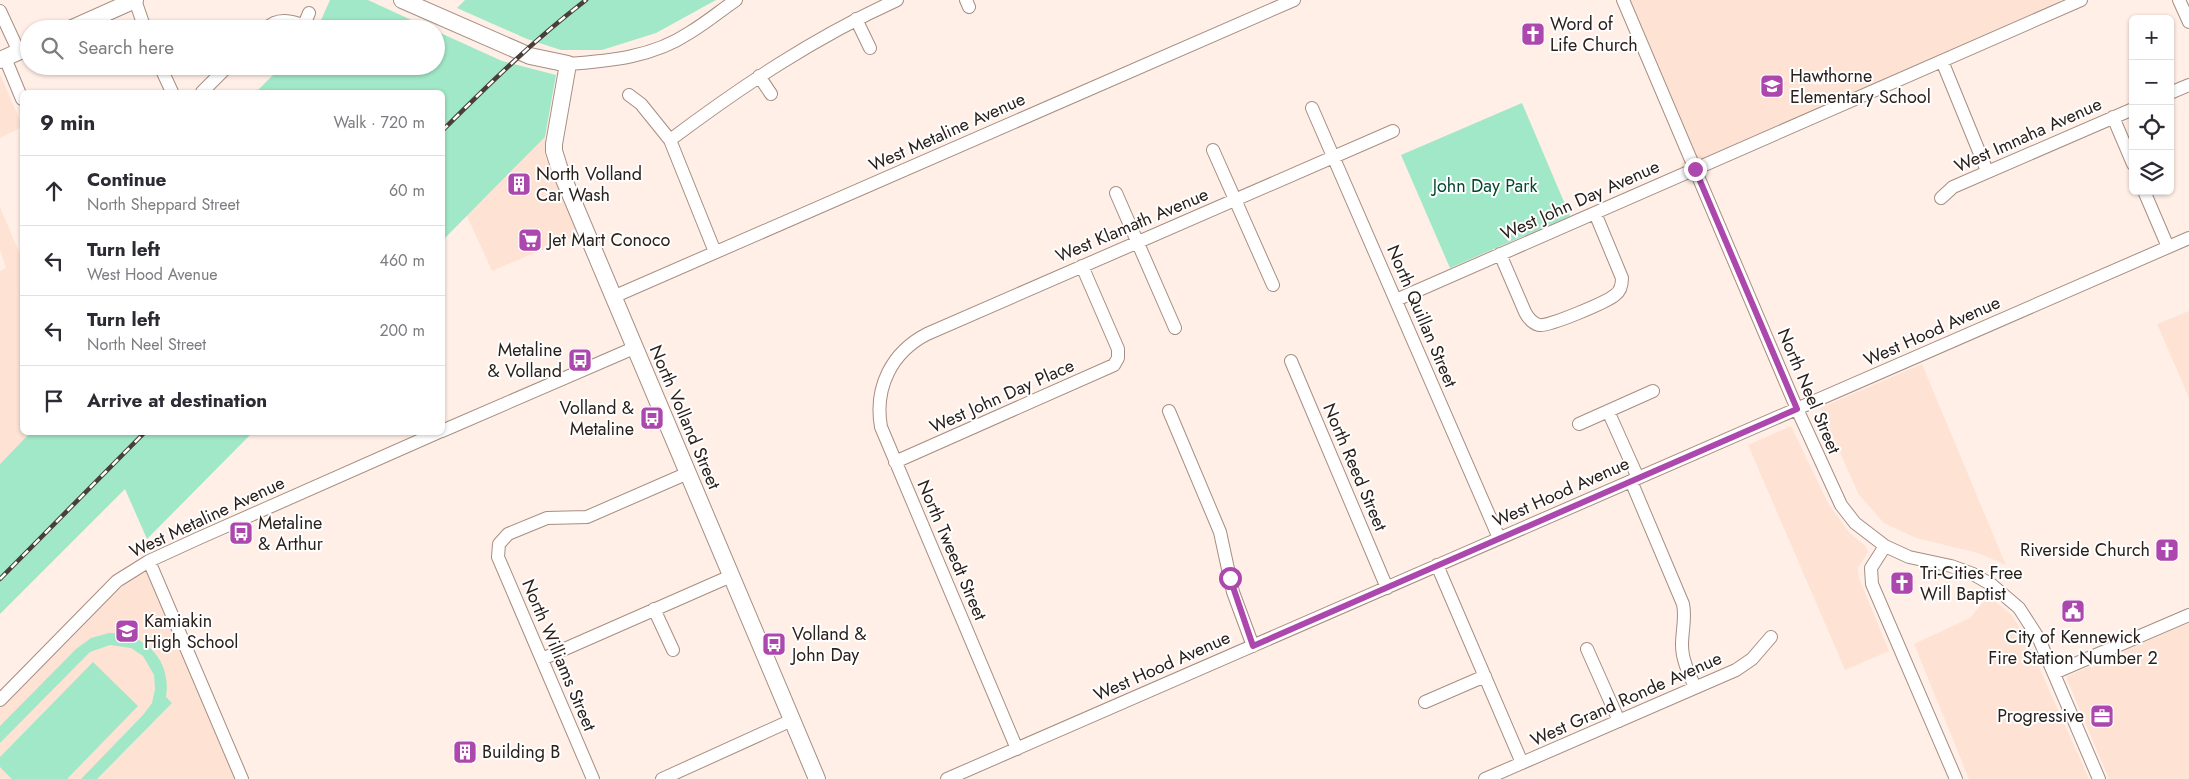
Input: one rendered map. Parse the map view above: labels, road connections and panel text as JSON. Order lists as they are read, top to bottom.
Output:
{
  "streets": {
    "main road": ["North Volland Street"],
    "street": [
      "West Metaline Avenue",
      "West Imnaha Avenue",
      "West John Day Avenue",
      "West Klamath Avenue",
      "North Quillan Street",
      "West Hood Avenue",
      "North Neel Street",
      "West John Day Place",
      "North Reed Street",
      "North Tweedt Street",
      "North Williams Street",
      "West Grand Ronde Avenue"
    ]
  },
  "crossings": [
    ["West Metaline Avenue", "North Volland Street"],
    ["West John Day Avenue", "North Quillan Street"],
    ["West John Day Avenue", "North Neel Street"],
    ["West Klamath Avenue", "North Quillan Street"],
    ["West Klamath Avenue", "West John Day Place"],
    ["West Klamath Avenue", "North Tweedt Street"],
    ["North Quillan Street", "West Hood Avenue"],
    ["West Hood Avenue", "North Neel Street"],
    ["West Hood Avenue", "North Reed Street"],
    ["West Hood Avenue", "North Tweedt Street"],
    ["West John Day Place", "North Tweedt Street"],
    ["North Volland Street", "North Williams Street"]
  ],
  "parks": ["John Day Park"],
  "places": {
    "church": ["Word of Life Church", "Riverside Church", "Tri-Cities Free Will Baptist"],
    "school or university": ["Hawthorne Elementary School", "Kamiakin High School"],
    "building": ["North Volland Car Wash", "Building B"],
    "supermarket": ["Jet Mart Conoco"],
    "bus stop": [
      "Metaline & Volland",
      "Volland & Metaline",
      "Metaline & Arthur",
      "Volland & John Day"
    ],
    "public building": ["City of Kennewick Fire Station Number 2"],
    "office": ["Progressive"]
  },
  "page": {
    "map_buttons": ["+", "−"],
    "search": "Search here",
    "heading": ["9 min", "Walk · 720 m"],
    "list": [
      ["Continue", "North Sheppard Street", "60 m"],
      ["Turn left", "West Hood Avenue", "460 m"],
      ["Turn left", "North Neel Street", "200 m"],
      "Arrive at destination"
    ]
  }
}
